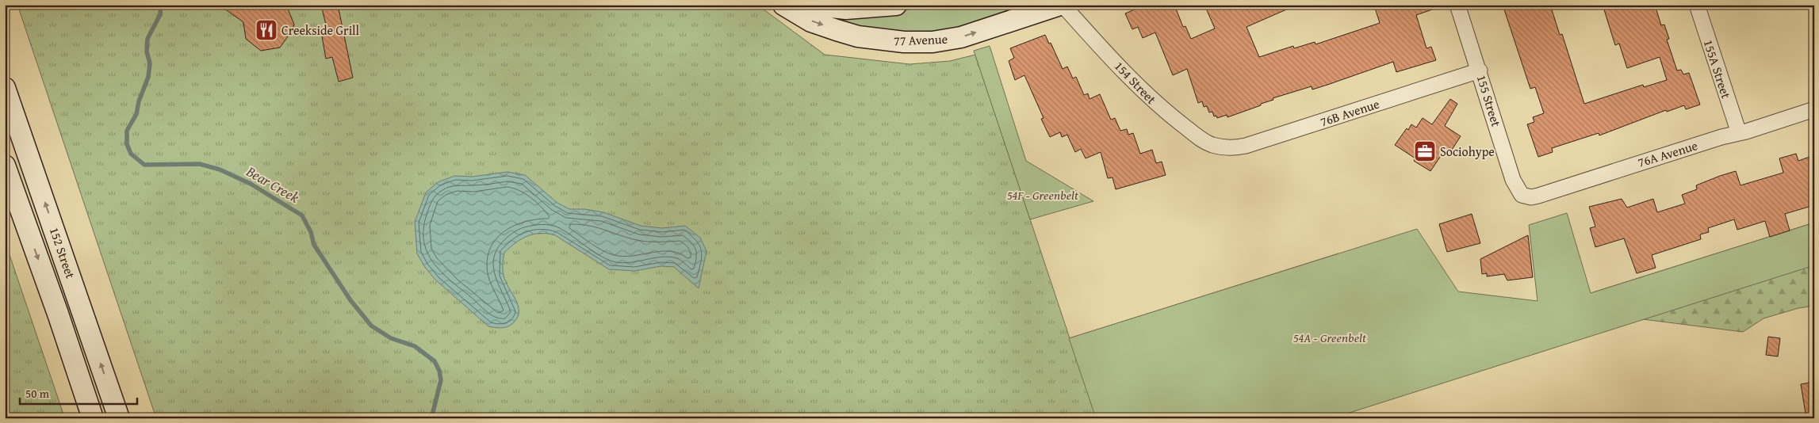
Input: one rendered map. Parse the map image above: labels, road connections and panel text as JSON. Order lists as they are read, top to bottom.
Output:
{
  "streets": {
    "main road": ["77 Avenue", "152 Street"],
    "street": [
      "155A Street",
      "154 Street",
      "155 Street",
      "76B Avenue",
      "76A Avenue"
    ]
  },
  "crossings": [
    ["77 Avenue", "154 Street"],
    ["155A Street", "76A Avenue"],
    ["154 Street", "76B Avenue"],
    ["155 Street", "76B Avenue"],
    ["155 Street", "76A Avenue"]
  ],
  "one_way": ["77 Avenue"],
  "water": ["Bear Creek"],
  "parks": ["54F - Greenbelt", "54A - Greenbelt"],
  "places": {
    "restaurant": ["Creekside Grill"],
    "office": ["Sociohype"]
  },
  "scale_bar": "50 m"
}
